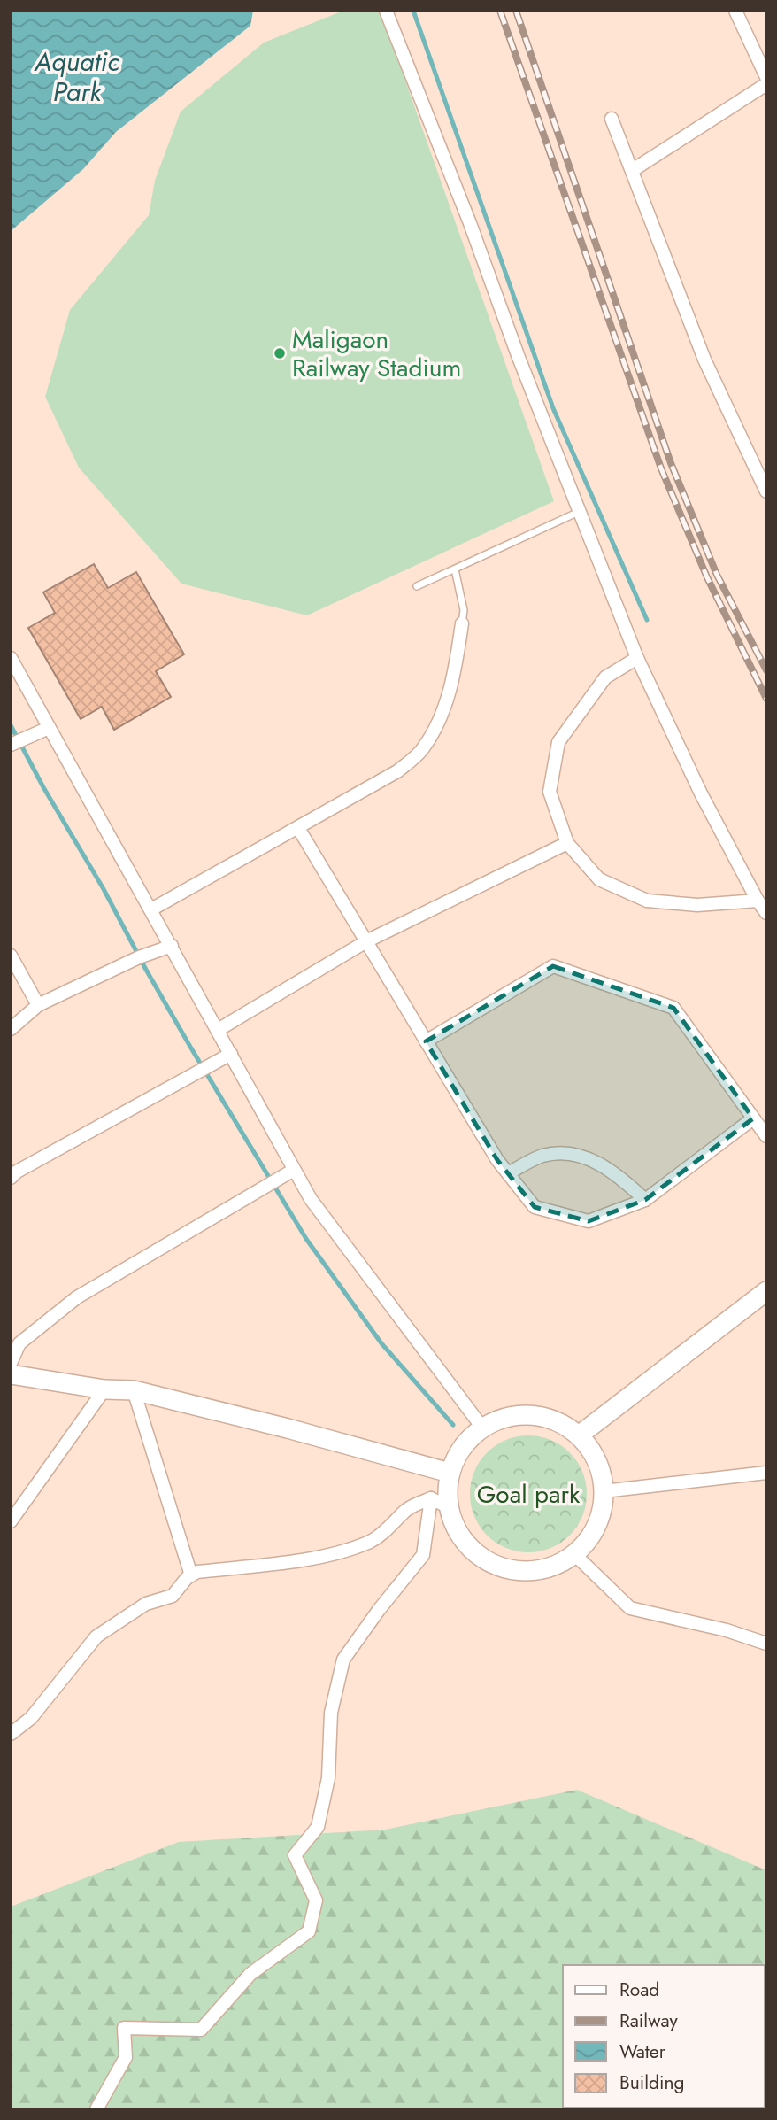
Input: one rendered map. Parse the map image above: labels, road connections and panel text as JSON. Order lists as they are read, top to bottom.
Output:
{
  "water": ["Aquatic Park"],
  "parks": ["Goal park"],
  "places": ["Maligaon Railway Stadium"],
  "legend": [
    "Road",
    "Railway",
    "Water",
    "Building"
  ]
}
